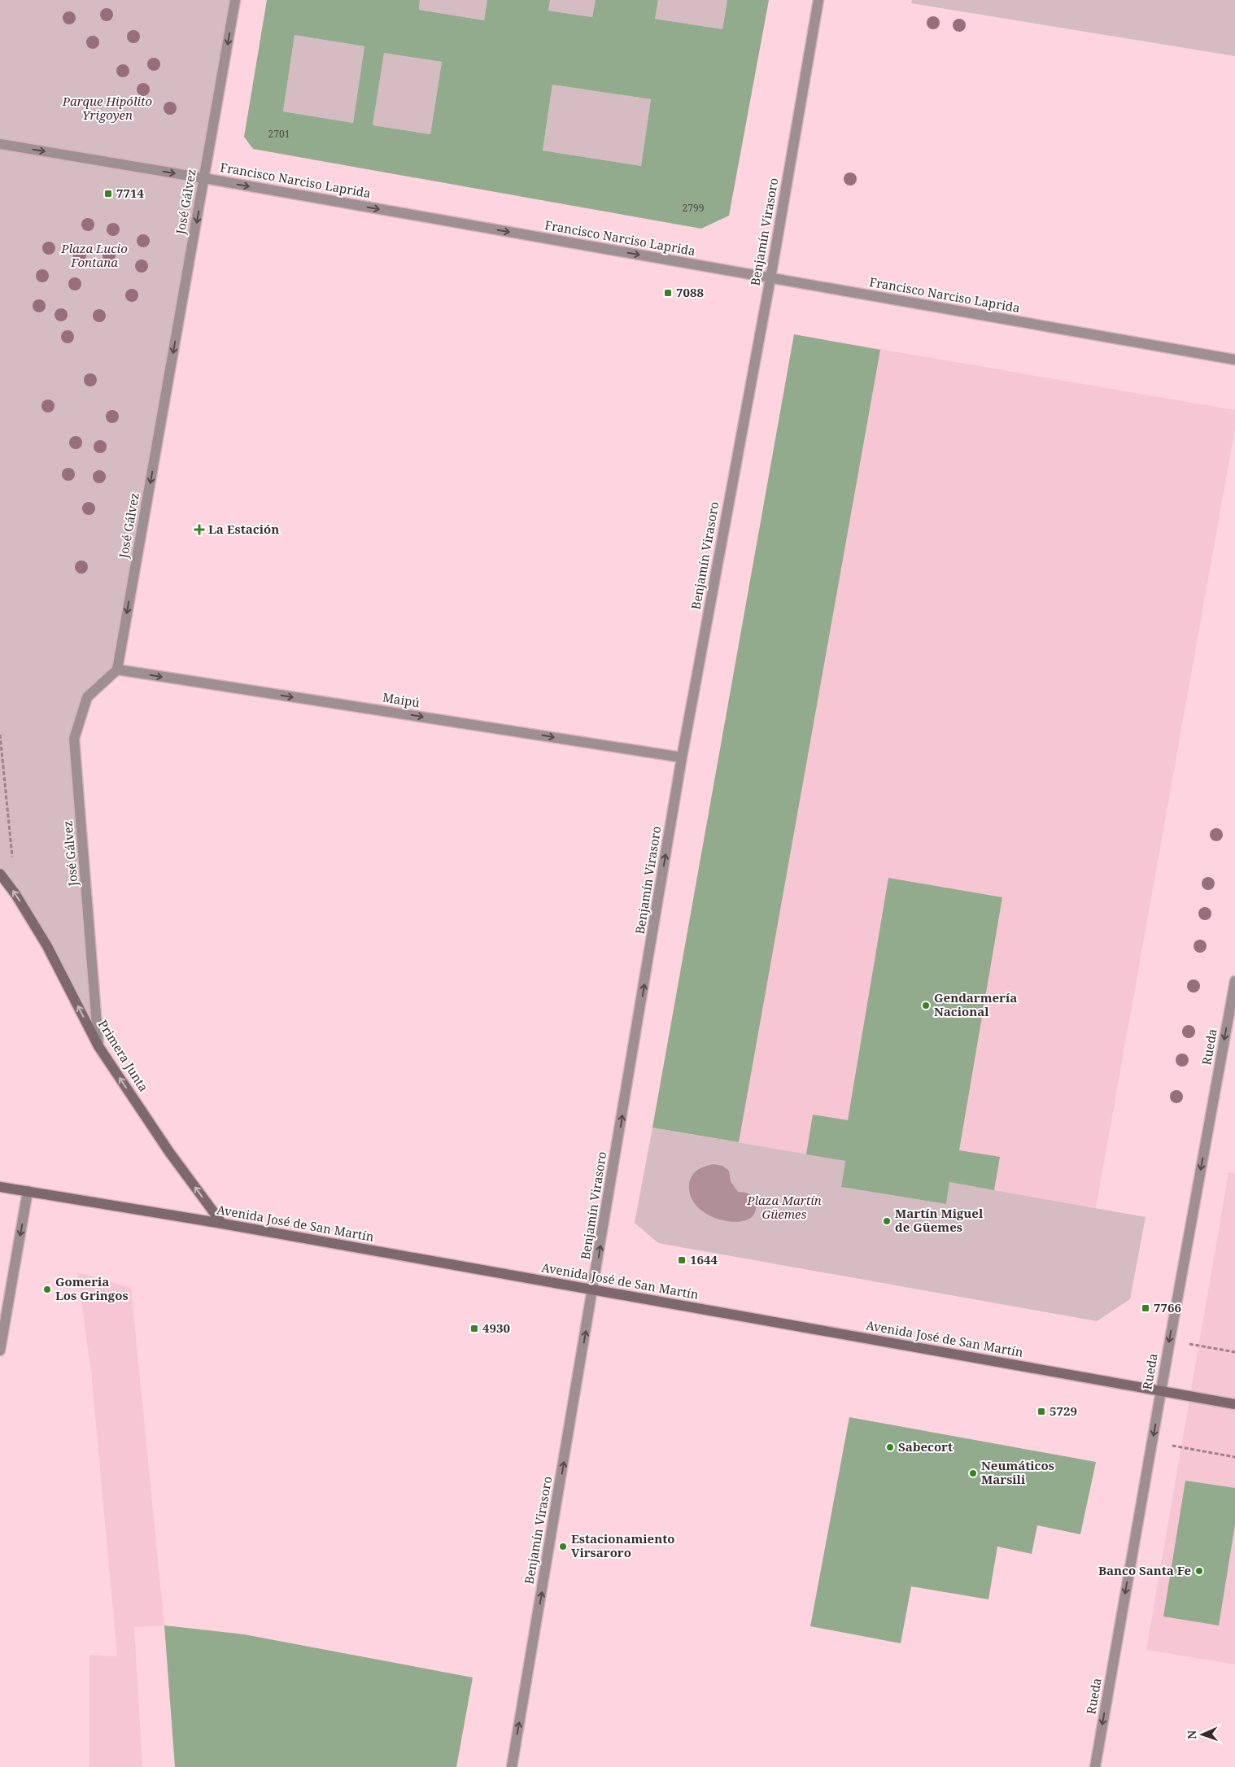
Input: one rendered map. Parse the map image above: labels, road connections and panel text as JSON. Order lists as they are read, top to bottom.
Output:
{
  "streets": {
    "main road": ["Primera Junta", "Avenida José de San Martín"],
    "street": [
      "Francisco Narciso Laprida",
      "José Gálvez",
      "Benjamín Virasoro",
      "Maipú",
      "Rueda"
    ]
  },
  "crossings": [
    ["Francisco Narciso Laprida", "José Gálvez"],
    ["Francisco Narciso Laprida", "Benjamín Virasoro"],
    ["José Gálvez", "Maipú"],
    ["José Gálvez", "Primera Junta"],
    ["Benjamín Virasoro", "Maipú"],
    ["Benjamín Virasoro", "Avenida José de San Martín"],
    ["Rueda", "Avenida José de San Martín"],
    ["Primera Junta", "Avenida José de San Martín"]
  ],
  "one_way": [
    "Francisco Narciso Laprida",
    "José Gálvez",
    "Benjamín Virasoro",
    "Maipú",
    "Rueda",
    "Primera Junta"
  ],
  "parks": ["Parque Hipólito Yrigoyen", "Plaza Lucio Fontana", "Plaza Martín Güemes"],
  "places": {
    "transit": [
      "7714",
      "7088",
      "1644",
      "7766",
      "4930",
      "5729"
    ],
    "health": ["La Estación"],
    "other": [
      "Gendarmería Nacional",
      "Martín Miguel de Güemes",
      "Gomeria Los Gringos",
      "Sabecort",
      "Neumáticos Marsili",
      "Estacionamiento Virsaroro",
      "Banco Santa Fe"
    ]
  },
  "house_numbers": ["2701", "2799"],
  "north": "left"
}
